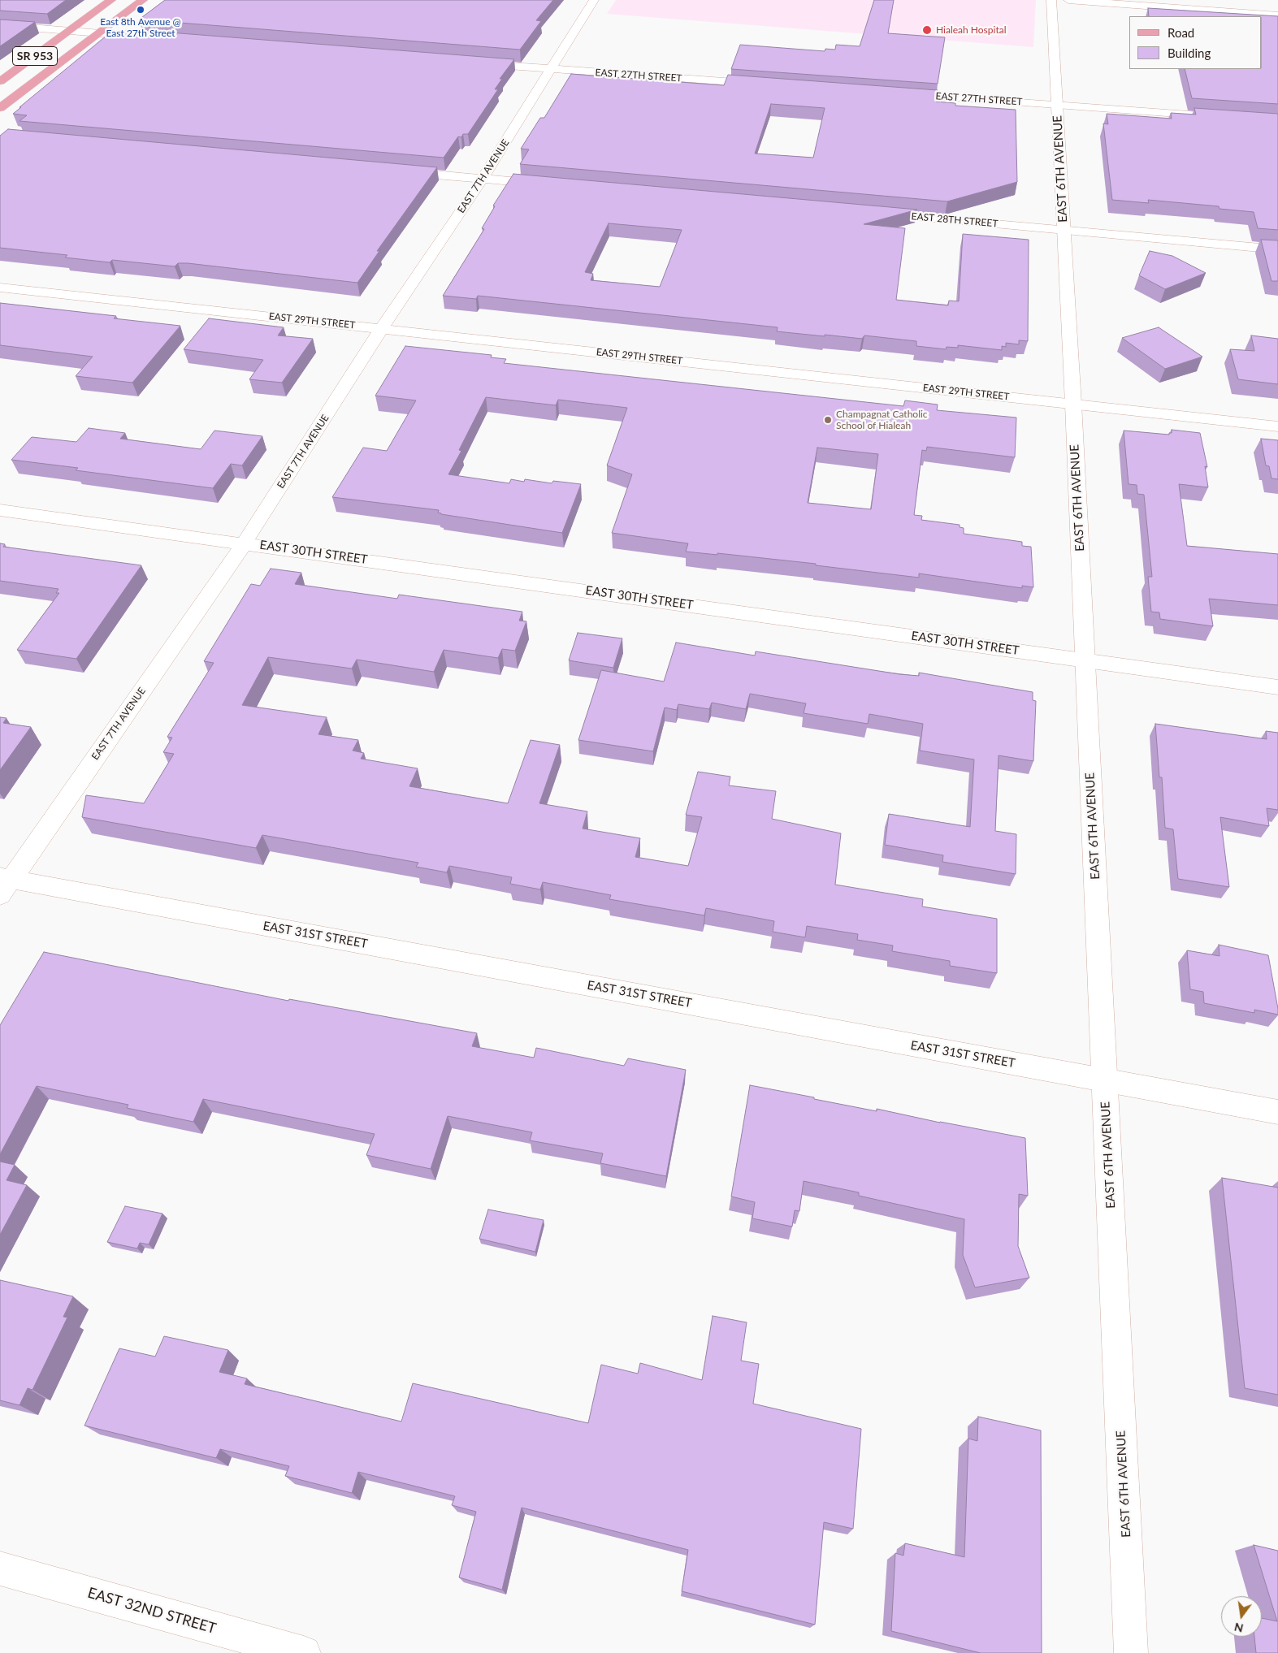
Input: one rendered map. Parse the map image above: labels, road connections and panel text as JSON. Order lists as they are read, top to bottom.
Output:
{
  "streets": {
    "main road": ["SR 953"],
    "street": [
      "EAST 27TH STREET",
      "EAST 6TH AVENUE",
      "EAST 7TH AVENUE",
      "EAST 28TH STREET",
      "EAST 29TH STREET",
      "EAST 30TH STREET",
      "EAST 31ST STREET",
      "EAST 32ND STREET"
    ]
  },
  "crossings": [
    ["EAST 27TH STREET", "EAST 6TH AVENUE"],
    ["EAST 27TH STREET", "EAST 7TH AVENUE"],
    ["EAST 6TH AVENUE", "EAST 28TH STREET"],
    ["EAST 6TH AVENUE", "EAST 29TH STREET"],
    ["EAST 6TH AVENUE", "EAST 30TH STREET"],
    ["EAST 6TH AVENUE", "EAST 31ST STREET"],
    ["EAST 7TH AVENUE", "EAST 29TH STREET"],
    ["EAST 7TH AVENUE", "EAST 30TH STREET"],
    ["EAST 7TH AVENUE", "EAST 31ST STREET"]
  ],
  "places": ["East 8th Avenue @ East 27th Street", "Hialeah Hospital", "Champagnat Catholic School of Hialeah"],
  "legend": ["Road", "Building"],
  "north": "bottom"
}
